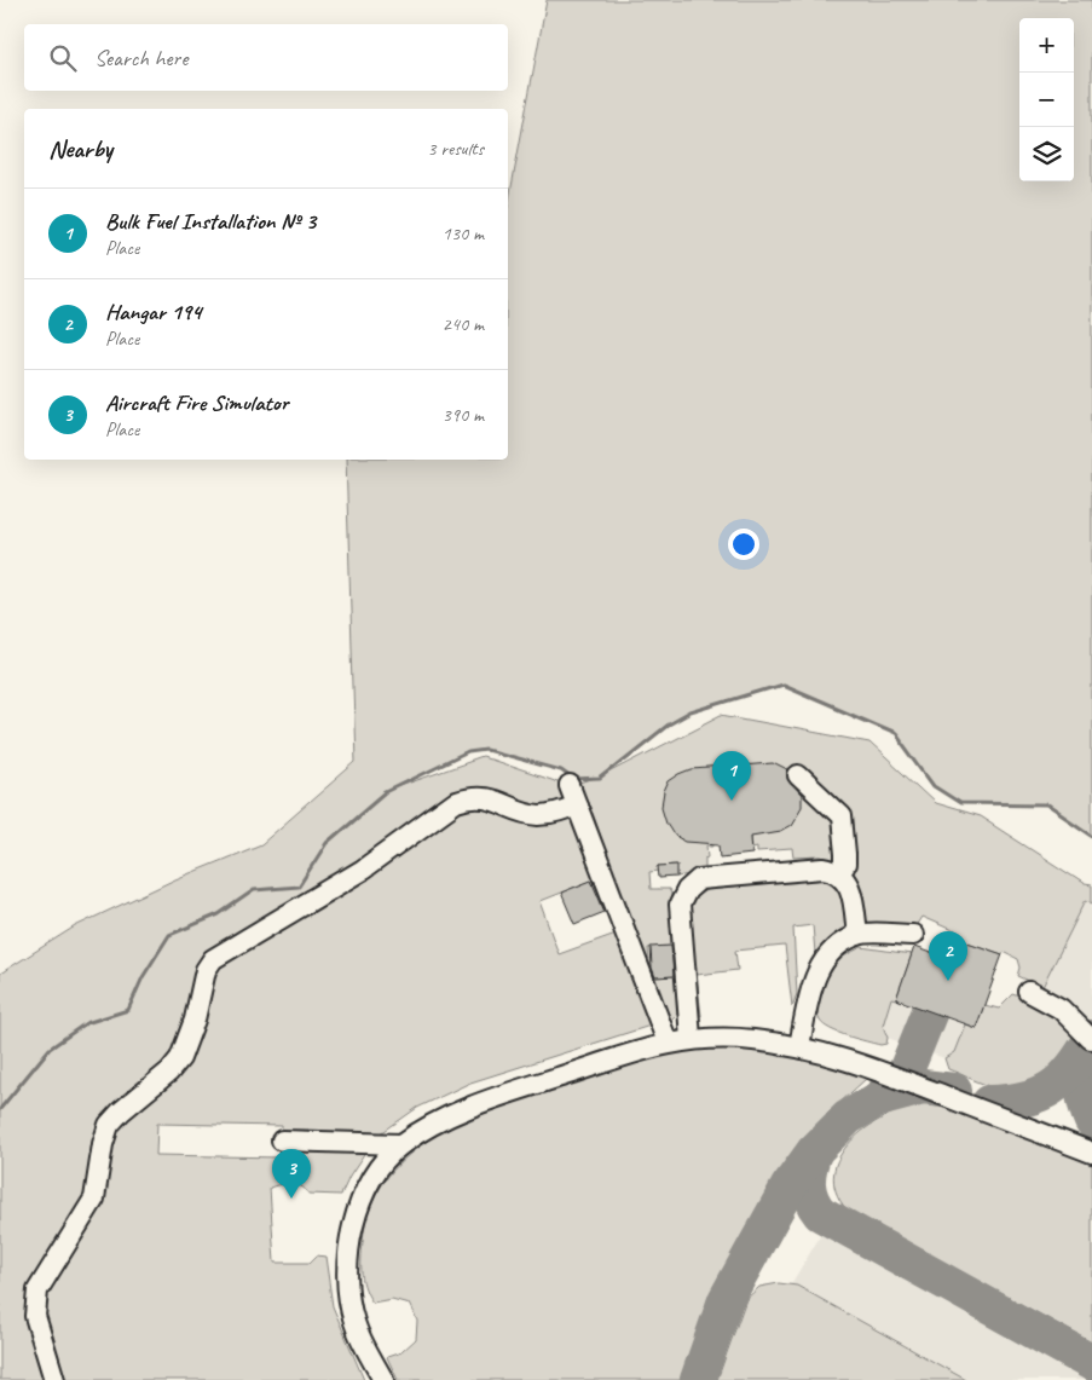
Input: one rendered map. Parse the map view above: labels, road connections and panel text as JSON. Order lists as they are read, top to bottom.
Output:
{
  "page": {
    "map_buttons": ["+", "−"],
    "search": "Search here",
    "heading": ["Nearby", "3 results"],
    "list": [
      {
        "mark": "1",
        "name": "Bulk Fuel Installation № 3",
        "note": "Place",
        "value": "130 m"
      },
      {
        "mark": "2",
        "name": "Hangar 194",
        "note": "Place",
        "value": "240 m"
      },
      {
        "mark": "3",
        "name": "Aircraft Fire Simulator",
        "note": "Place",
        "value": "390 m"
      }
    ],
    "pins": ["1", "2", "3"]
  }
}
